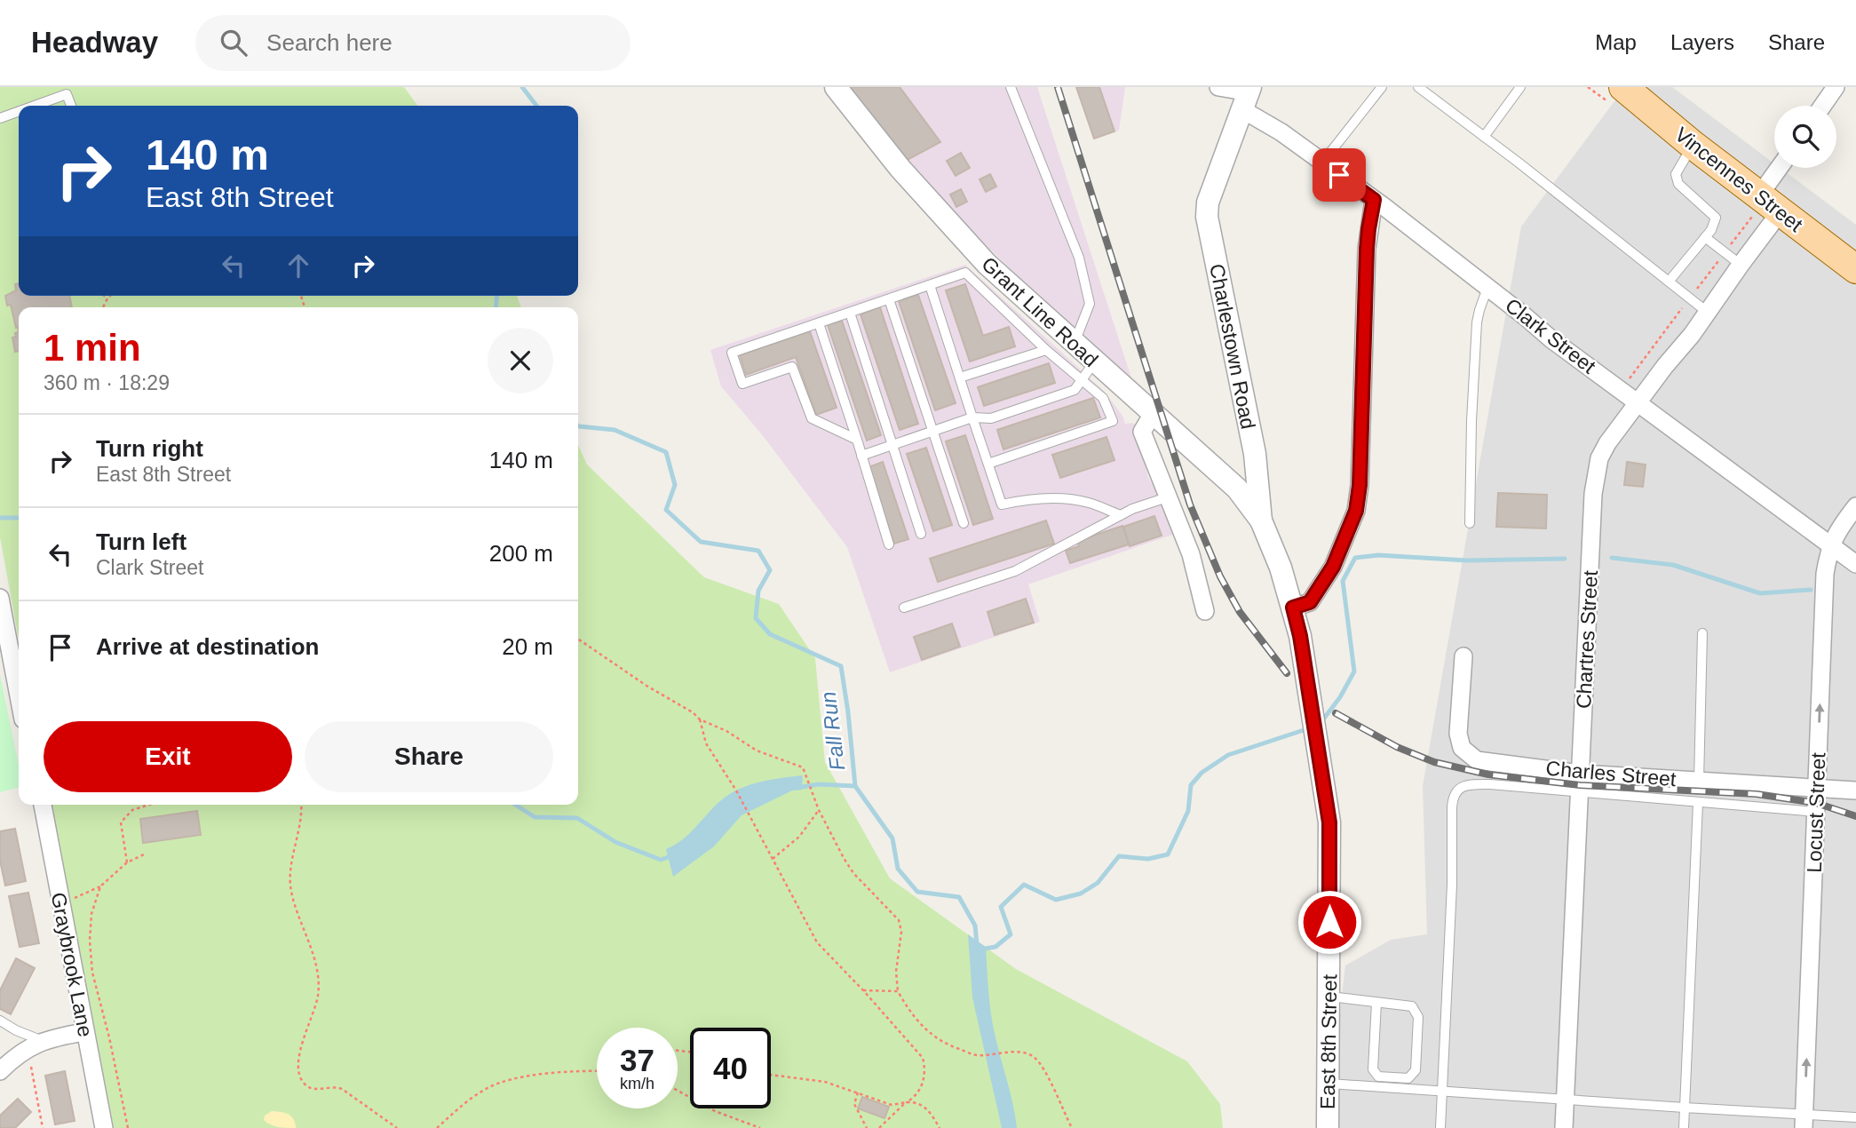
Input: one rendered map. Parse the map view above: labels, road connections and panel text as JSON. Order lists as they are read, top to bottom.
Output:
{
  "streets": {
    "main road": ["Vincennes Street"],
    "street": [
      "Grant Line Road",
      "Clark Street",
      "Charlestown Road",
      "Chartres Street",
      "Charles Street",
      "Locust Street",
      "Graybrook Lane",
      "East 8th Street"
    ]
  },
  "crossings": [
    ["Vincennes Street", "Chartres Street"],
    ["Grant Line Road", "Charlestown Road"],
    ["Clark Street", "Charlestown Road"],
    ["Clark Street", "Chartres Street"],
    ["Clark Street", "Locust Street"],
    ["Charlestown Road", "East 8th Street"],
    ["Chartres Street", "Charles Street"],
    ["Charles Street", "Locust Street"]
  ],
  "one_way": ["Locust Street"],
  "water": ["Fall Run"],
  "page": {
    "header": "Headway",
    "search": "Search here",
    "nav": ["Map", "Layers", "Share"],
    "turn": ["140 m", "East 8th Street"],
    "heading": ["1 min", "360 m · 18:29"],
    "list": [
      {
        "name": "Turn right",
        "note": "East 8th Street",
        "value": "140 m"
      },
      {
        "name": "Turn left",
        "note": "Clark Street",
        "value": "200 m"
      },
      {
        "name": "Arrive at destination",
        "value": "20 m"
      }
    ],
    "buttons": ["Exit", "Share"],
    "speed": "37 km/h",
    "limit": "40"
  }
}
